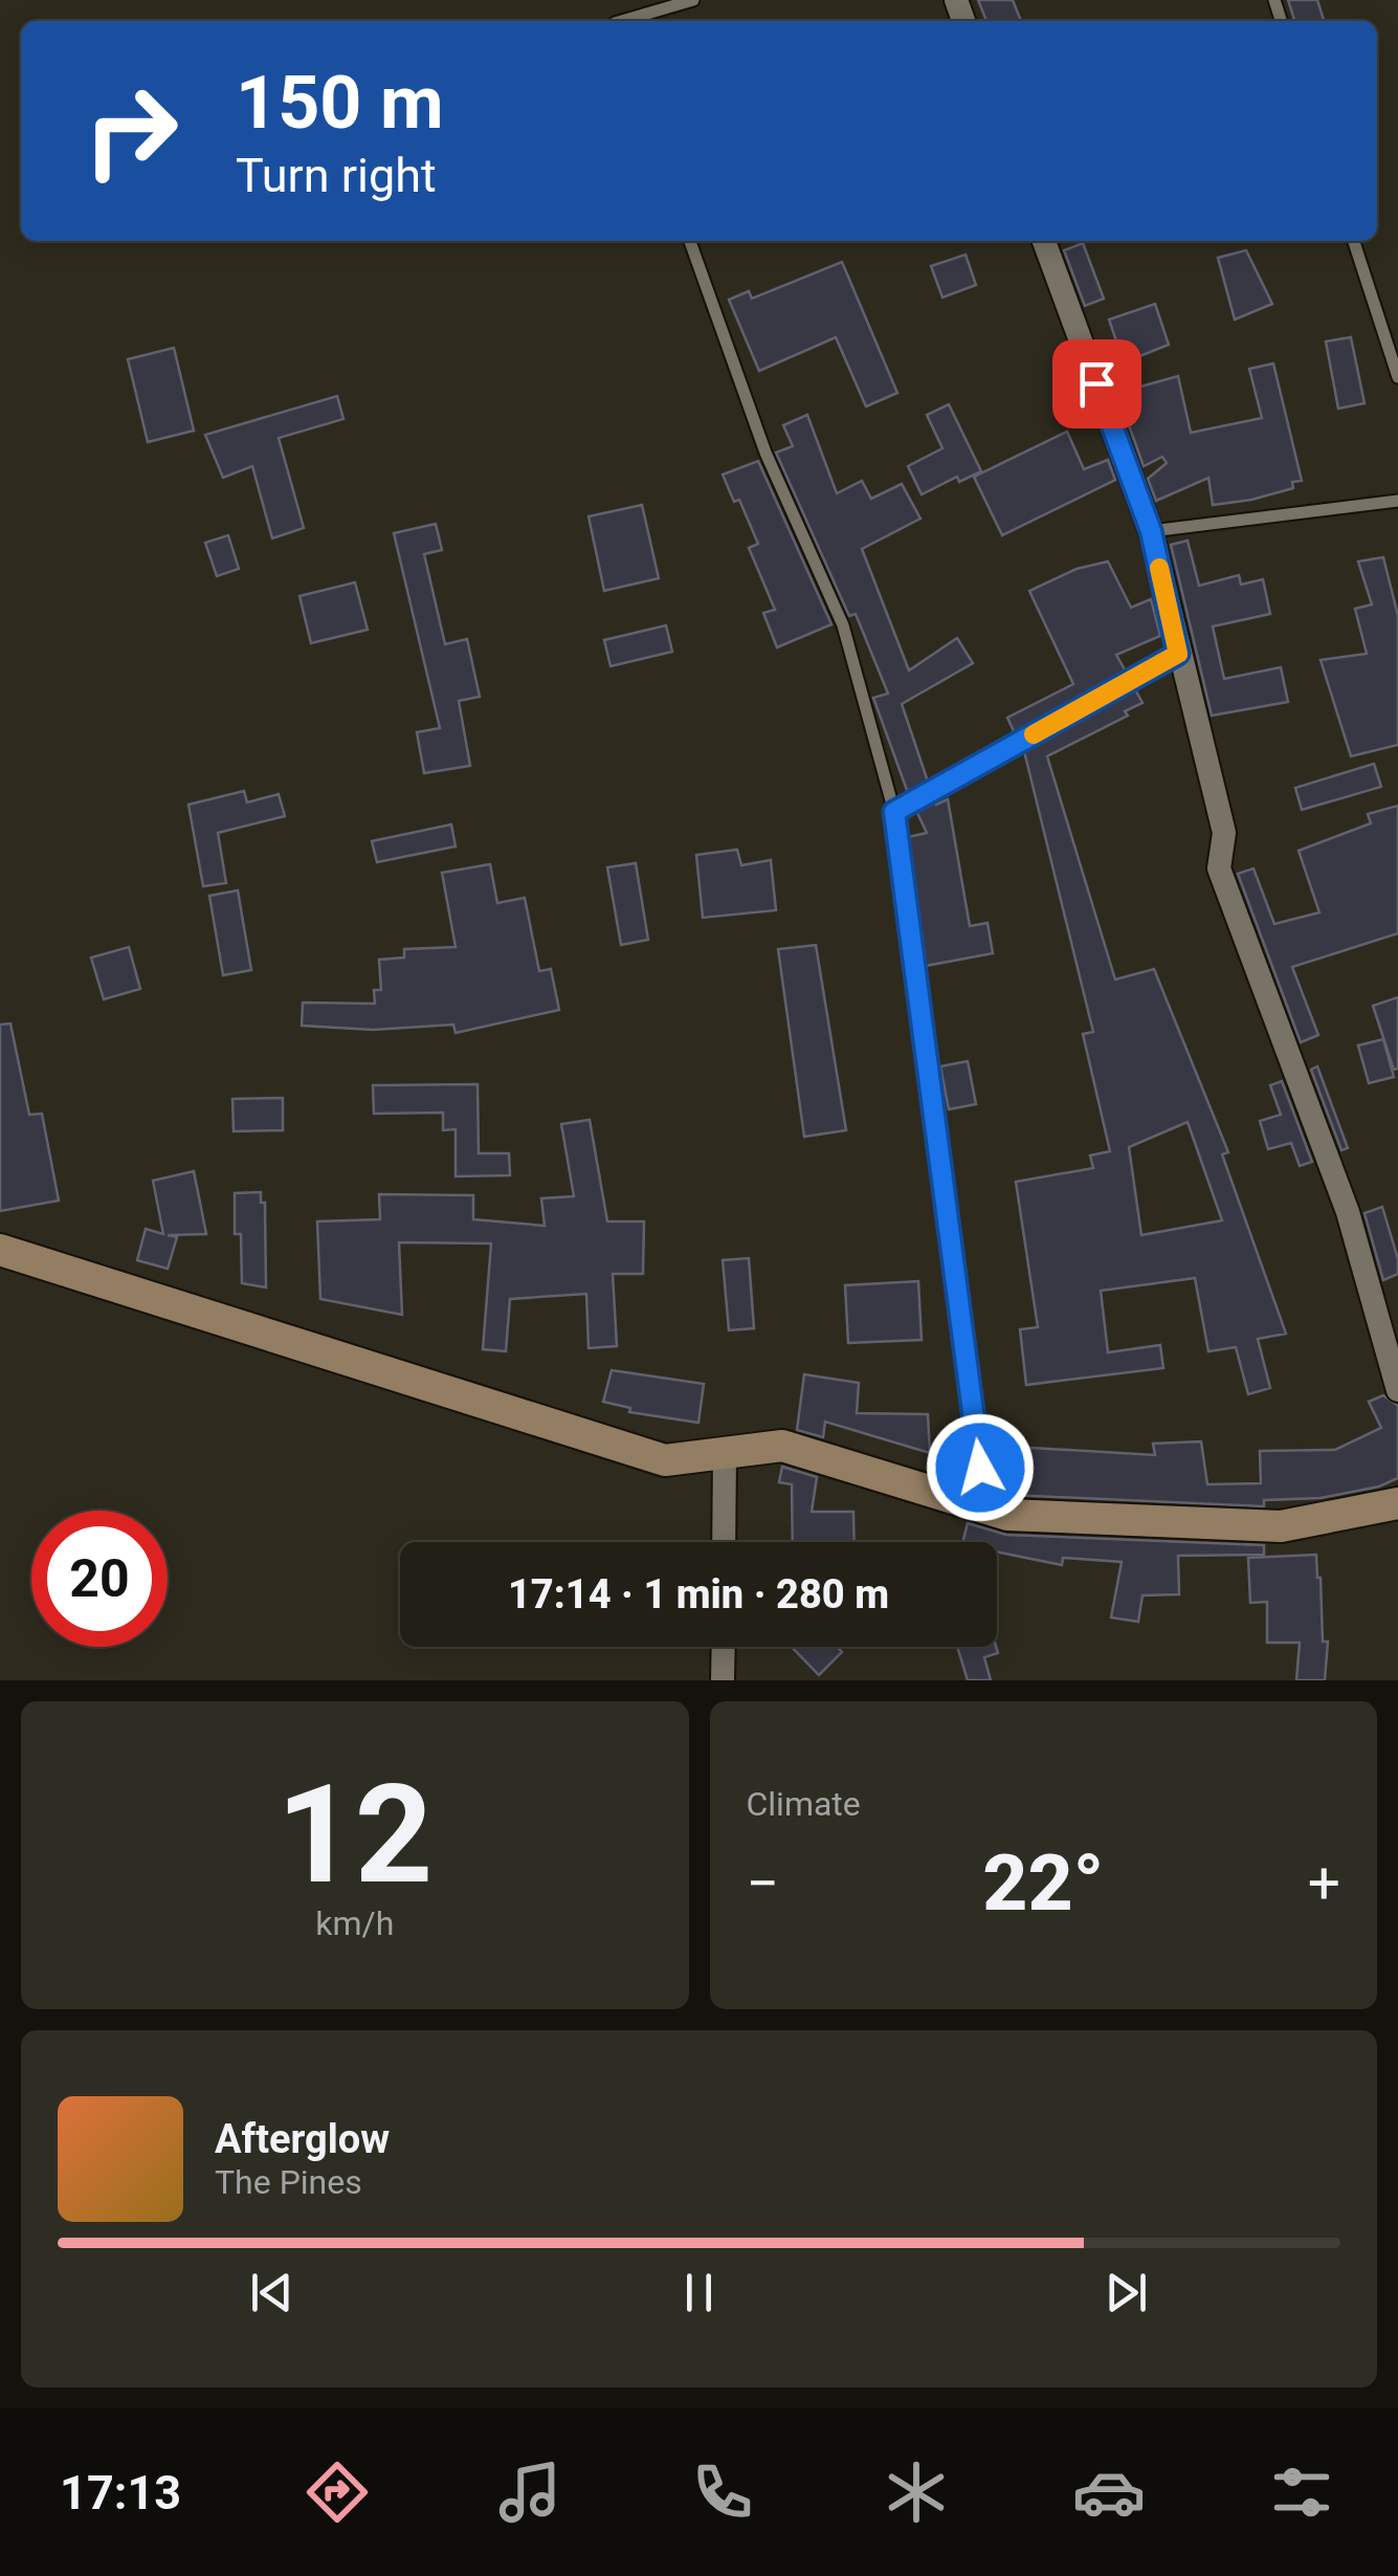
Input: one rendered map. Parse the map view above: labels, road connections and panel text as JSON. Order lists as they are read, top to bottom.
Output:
{
  "page": {
    "turn": ["150 m", "Turn right"],
    "limit": "20",
    "trip": "17:14 · 1 min · 280 m",
    "tile": [
      ["12", "km/h"],
      "Climate"
    ],
    "heat": ["−", "22°", "+"],
    "song": ["Afterglow", "The Pines"],
    "tabs": "17:13"
  }
}
